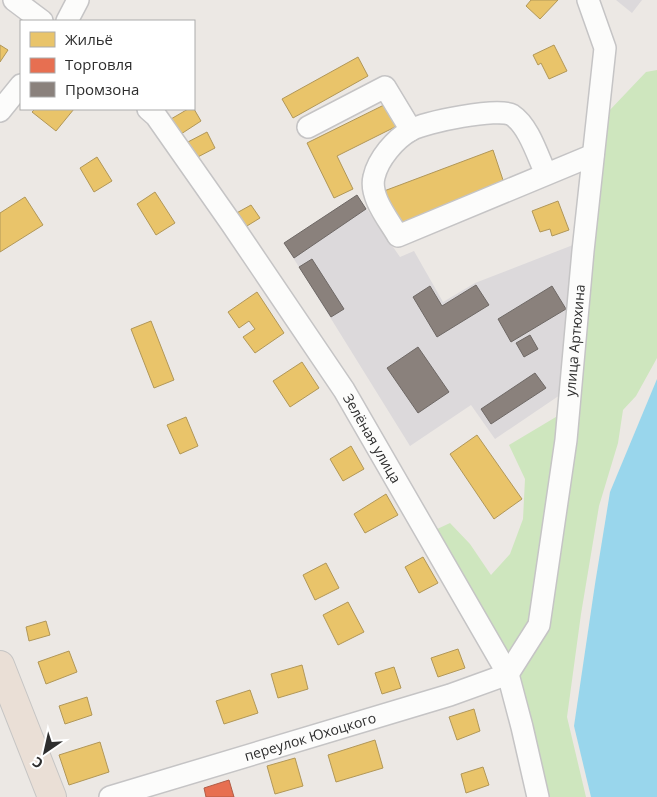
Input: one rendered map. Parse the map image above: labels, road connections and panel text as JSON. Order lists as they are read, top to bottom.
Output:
{
  "streets": {
    "street": ["улица Артюхина", "Зелёная улица", "переулок Юхоцкого"]
  },
  "crossings": [
    ["улица Артюхина", "Зелёная улица"],
    ["улица Артюхина", "переулок Юхоцкого"],
    ["Зелёная улица", "переулок Юхоцкого"]
  ],
  "legend": ["Жильё", "Торговля", "Промзона"],
  "north": "bottom left"
}
